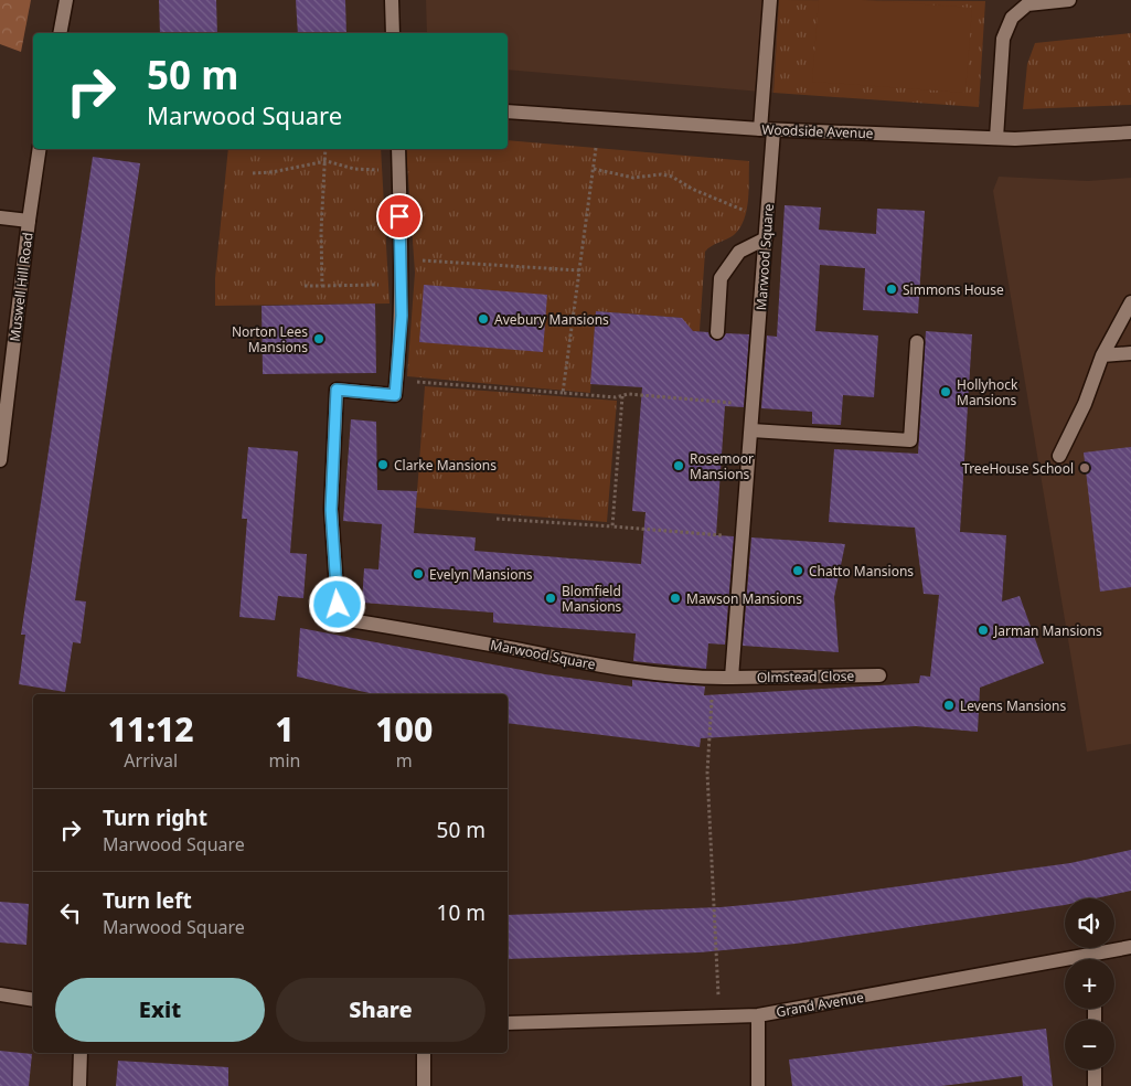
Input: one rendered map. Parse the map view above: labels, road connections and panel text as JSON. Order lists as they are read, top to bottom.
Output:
{
  "streets": {
    "street": [
      "Woodside Avenue",
      "Marwood Square",
      "Muswell Hill Road",
      "Olmstead Close",
      "Grand Avenue"
    ]
  },
  "crossings": [
    ["Woodside Avenue", "Marwood Square"],
    ["Marwood Square", "Olmstead Close"]
  ],
  "places": [
    "Simmons House",
    "Avebury Mansions",
    "Norton Lees Mansions",
    "Hollyhock Mansions",
    "Clarke Mansions",
    "Rosemoor Mansions",
    "TreeHouse School",
    "Chatto Mansions",
    "Evelyn Mansions",
    "Blomfield Mansions",
    "Mawson Mansions",
    "Jarman Mansions",
    "Levens Mansions"
  ],
  "page": {
    "turn": ["50 m", "Marwood Square"],
    "eta": [
      "11:12",
      "Arrival",
      "1",
      "min",
      "100",
      "m"
    ],
    "list": [
      {
        "name": "Turn right",
        "note": "Marwood Square",
        "value": "50 m"
      },
      {
        "name": "Turn left",
        "note": "Marwood Square",
        "value": "10 m"
      }
    ],
    "map_buttons": ["+", "−"],
    "buttons": ["Exit", "Share"]
  }
}
